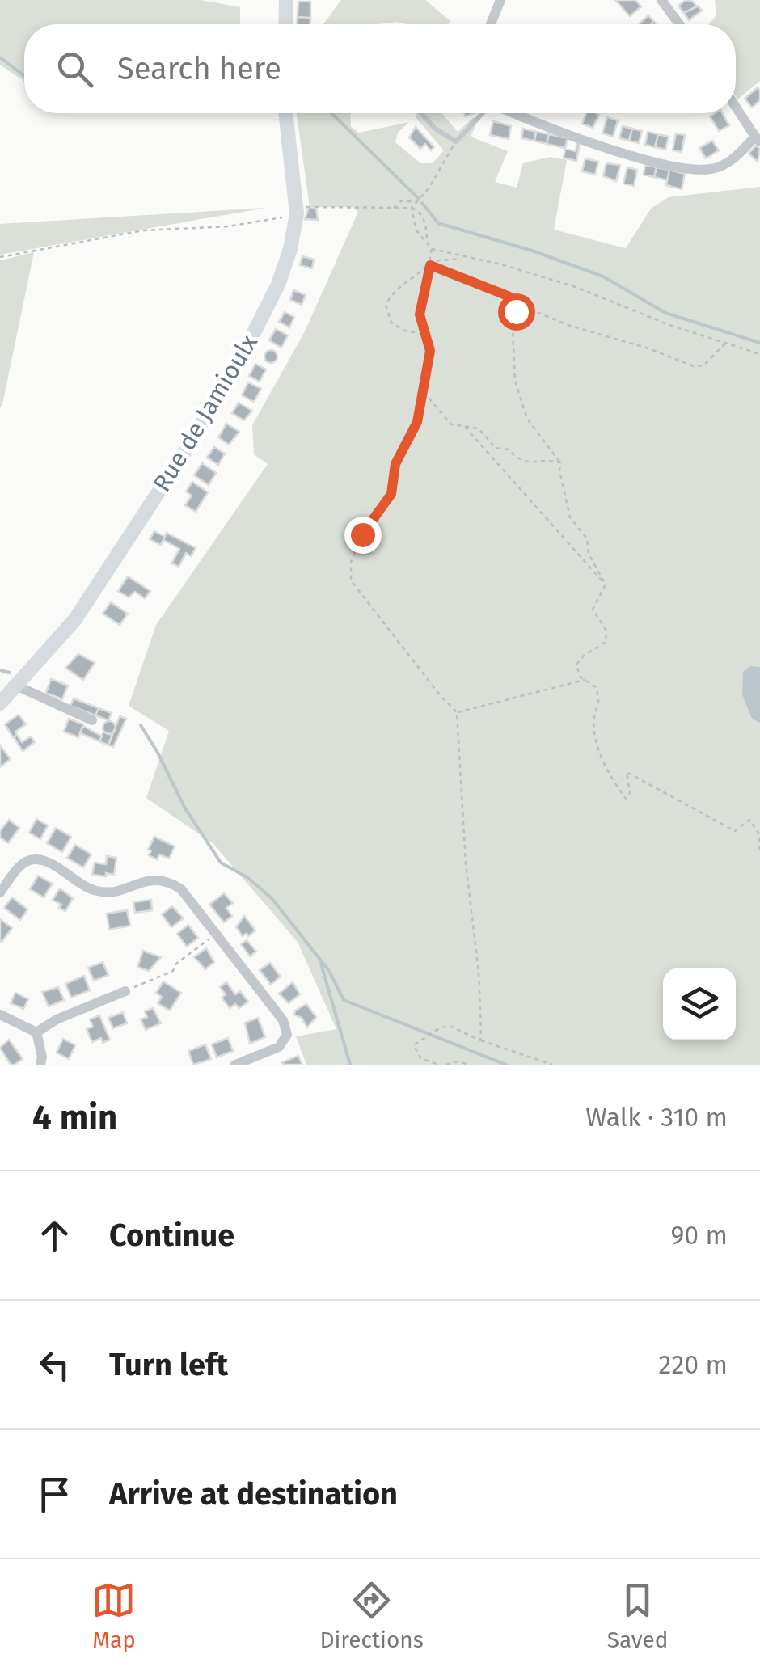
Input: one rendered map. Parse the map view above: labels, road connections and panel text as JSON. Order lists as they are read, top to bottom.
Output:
{
  "streets": {
    "street": ["Rue de Jamioulx"]
  },
  "page": {
    "search": "Search here",
    "heading": ["4 min", "Walk · 310 m"],
    "list": [
      ["Continue", "90 m"],
      ["Turn left", "220 m"],
      "Arrive at destination"
    ],
    "nav": ["Map", "Directions", "Saved"]
  }
}
